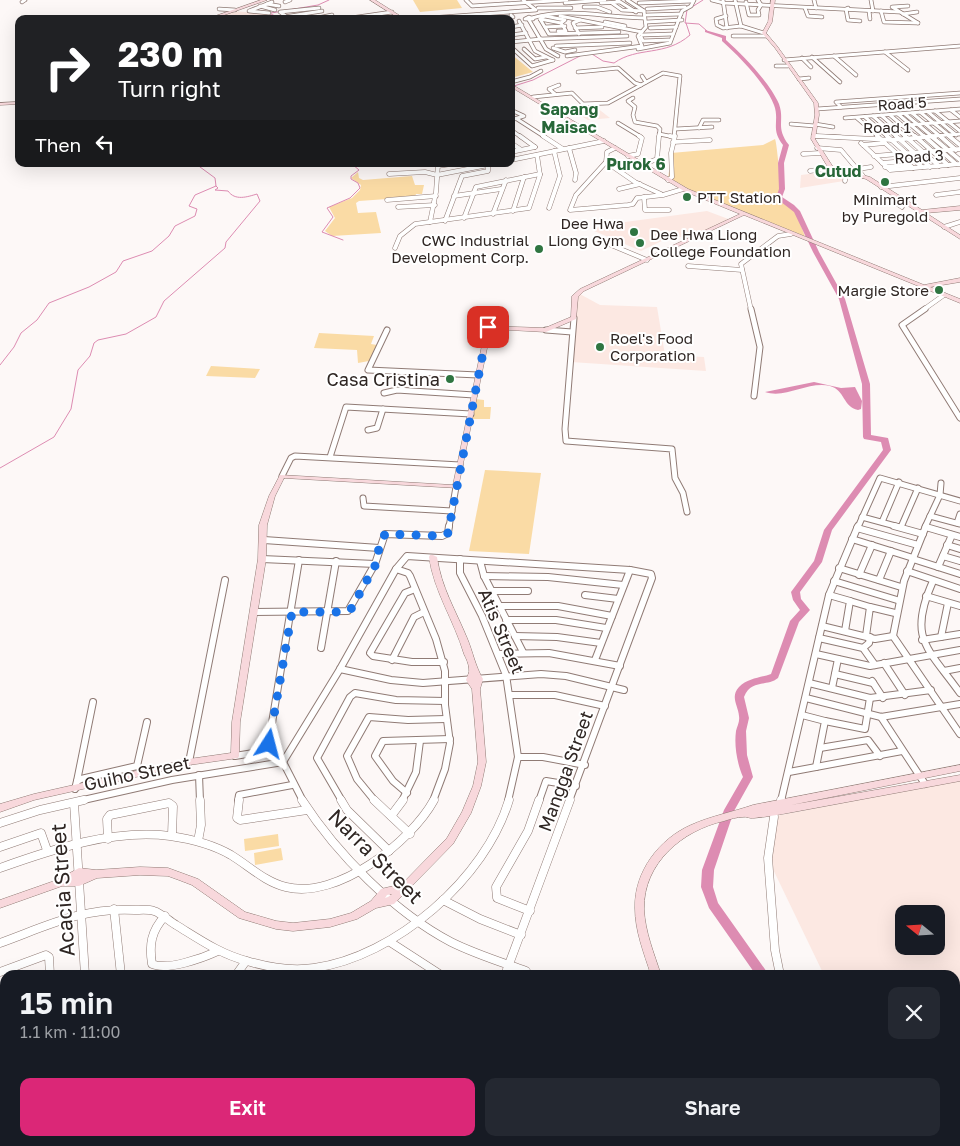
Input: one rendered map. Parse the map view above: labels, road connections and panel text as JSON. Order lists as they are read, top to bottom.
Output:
{
  "streets": {
    "street": [
      "Road 5",
      "Road 1",
      "Road 3",
      "Atis Street",
      "Mangga Street",
      "Guiho Street",
      "Narra Street",
      "Acacia Street"
    ]
  },
  "crossings": [
    ["Atis Street", "Narra Street"],
    ["Atis Street", "Acacia Street"],
    ["Mangga Street", "Narra Street"],
    ["Guiho Street", "Narra Street"],
    ["Guiho Street", "Acacia Street"]
  ],
  "districts": ["Sapang Maisac", "Purok 6", "Cutud"],
  "places": [
    "Minimart by Puregold",
    "PTT Station",
    "Dee Hwa Liong Gym",
    "Dee Hwa Liong College Foundation",
    "CWC Industrial Development Corp.",
    "Margie Store",
    "Roel's Food Corporation",
    "Casa Cristina"
  ],
  "north": "left",
  "page": {
    "turn": ["230 m", "Turn right"],
    "then": "Then",
    "heading": ["15 min", "1.1 km · 11:00"],
    "buttons": ["Exit", "Share"]
  }
}
